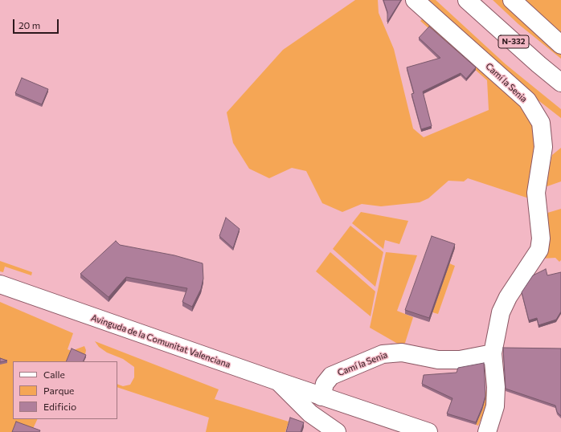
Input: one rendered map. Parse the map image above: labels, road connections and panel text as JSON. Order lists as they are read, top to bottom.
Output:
{
  "streets": {
    "main road": ["N-332", "Camí la Senia", "Avinguda de la Comunitat Valenciana"]
  },
  "crossings": [
    ["Camí la Senia", "Avinguda de la Comunitat Valenciana"]
  ],
  "legend": ["Calle", "Parque", "Edificio"],
  "scale_bar": "20 m"
}
